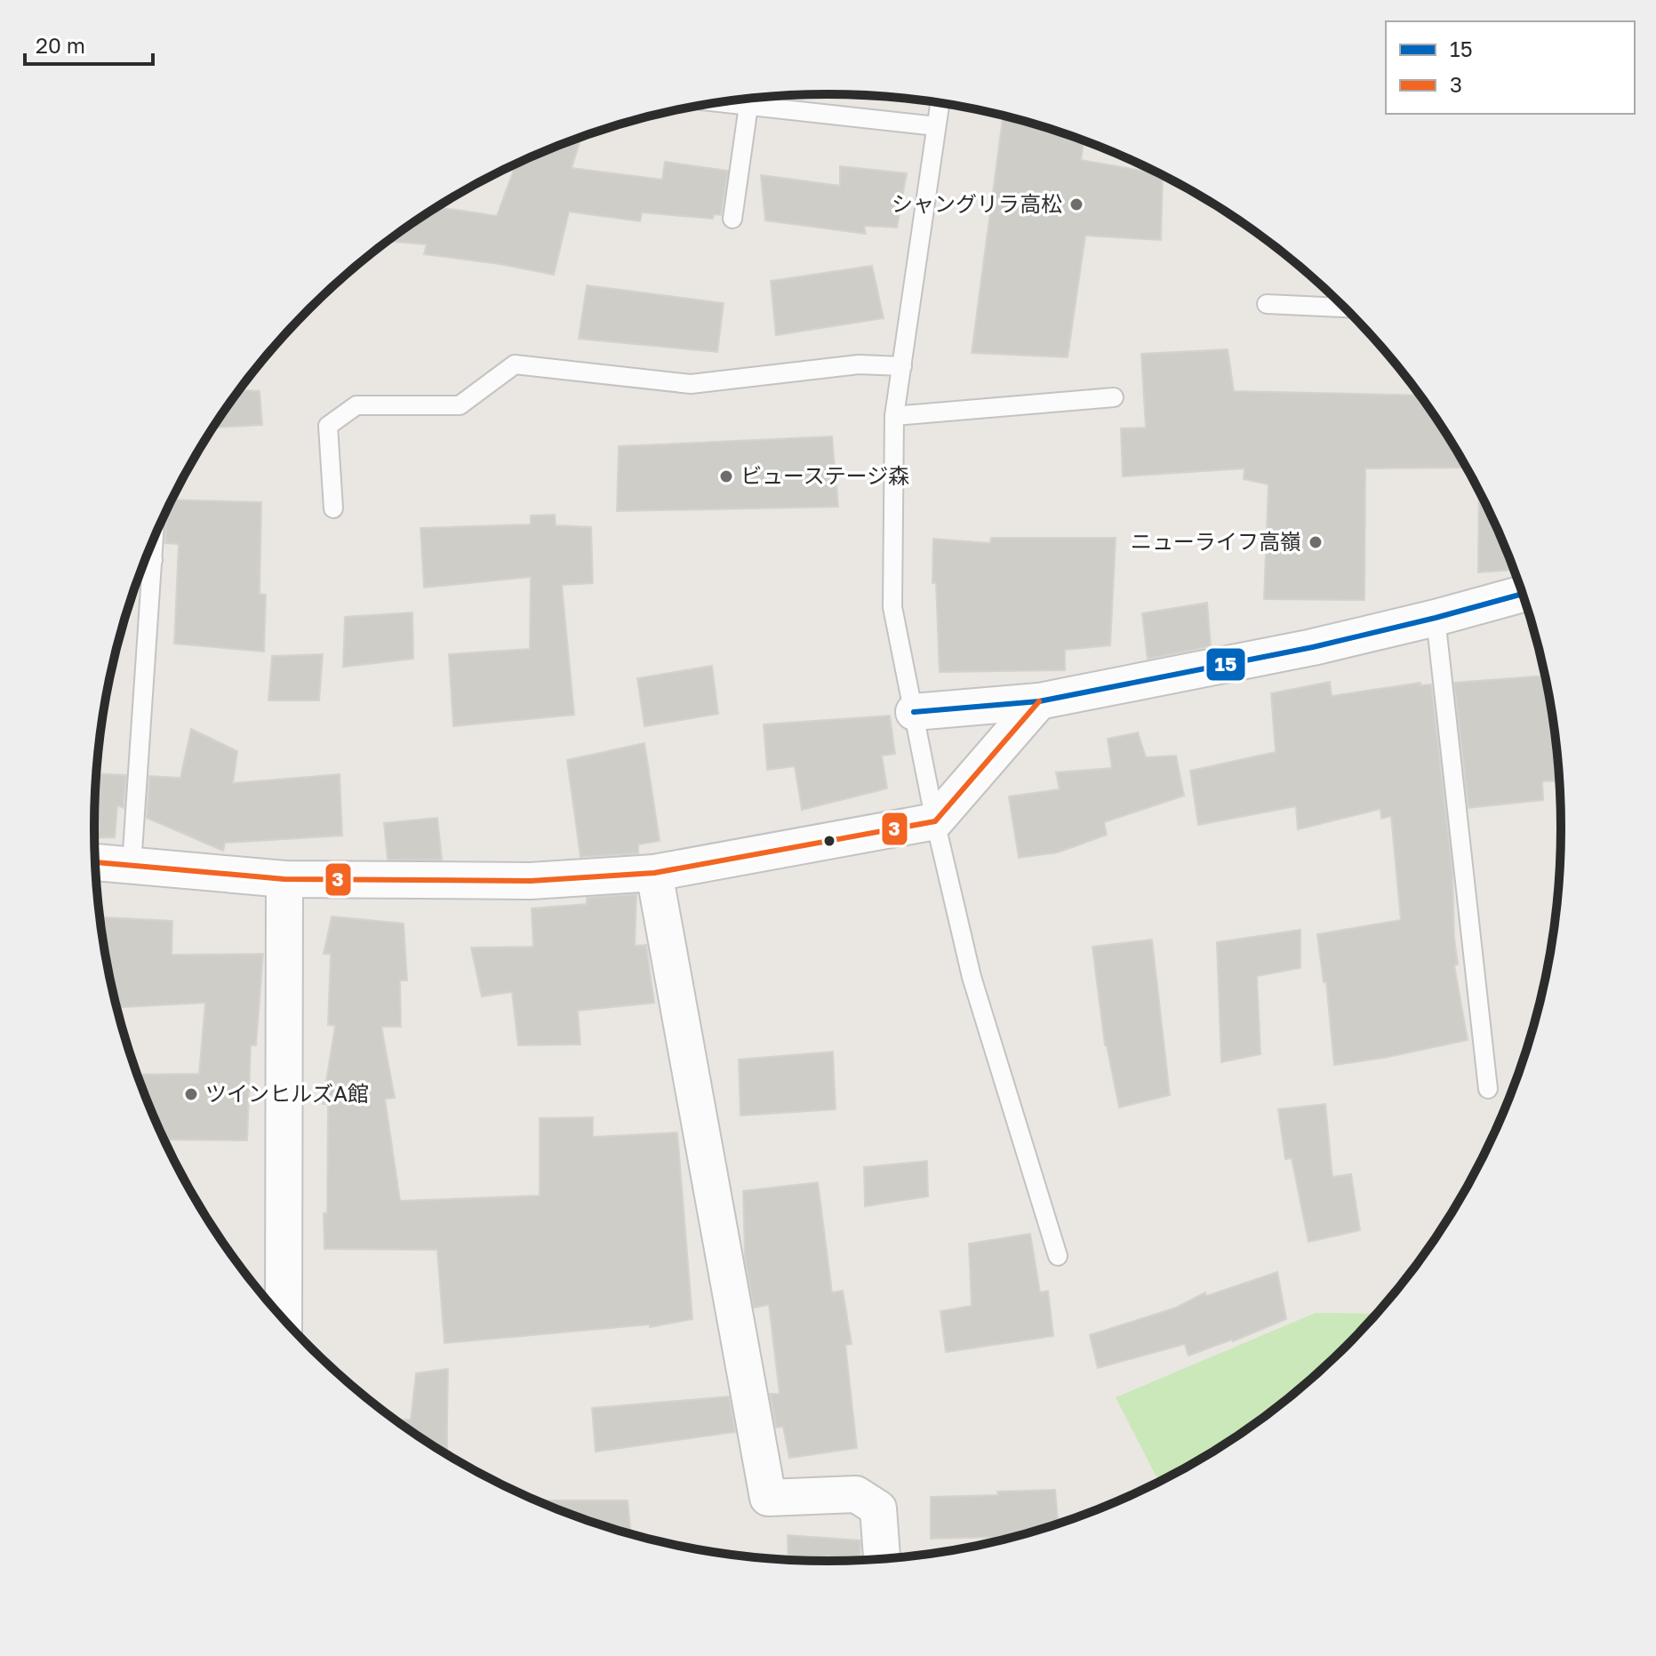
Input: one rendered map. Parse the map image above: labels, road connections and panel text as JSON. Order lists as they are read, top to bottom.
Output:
{
  "places": [
    "シャングリラ高松",
    "ビューステージ森",
    "ニューライフ高嶺",
    "ツインヒルズA館"
  ],
  "lines": ["transit line 15", "transit line 3"],
  "legend": ["15", "3"],
  "scale_bar": "20 m"
}
